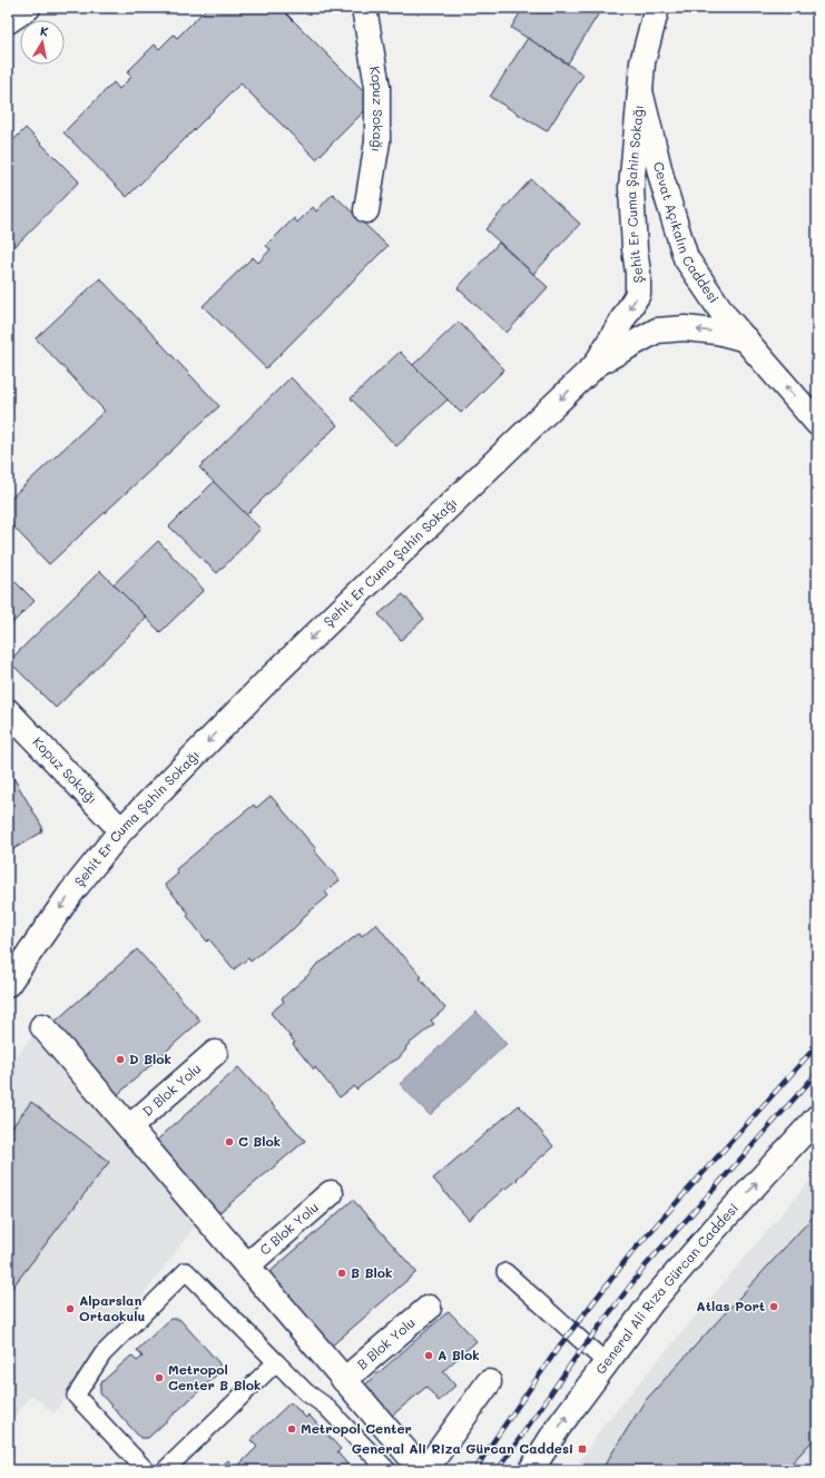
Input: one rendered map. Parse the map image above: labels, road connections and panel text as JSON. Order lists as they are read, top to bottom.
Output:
{
  "streets": {
    "street": [
      "Kopuz Sokağı",
      "Şehit Er Cuma Şahin Sokağı",
      "Cevat Açıkalın Caddesi",
      "D Blok Yolu",
      "C Blok Yolu",
      "General Ali Rıza Gürcan Caddesi",
      "B Blok Yolu"
    ]
  },
  "crossings": [
    ["Kopuz Sokağı", "Şehit Er Cuma Şahin Sokağı"],
    ["Şehit Er Cuma Şahin Sokağı", "Cevat Açıkalın Caddesi"]
  ],
  "one_way": ["Şehit Er Cuma Şahin Sokağı", "General Ali Rıza Gürcan Caddesi"],
  "places": {
    "other": [
      "D Blok",
      "C Blok",
      "B Blok",
      "Atlas Port",
      "Alparslan Ortaokulu",
      "A Blok",
      "Metropol Center B Blok",
      "Metropol Center"
    ],
    "transit": ["General Ali Riza Gürcan Caddesi"]
  },
  "north": "top"
}
